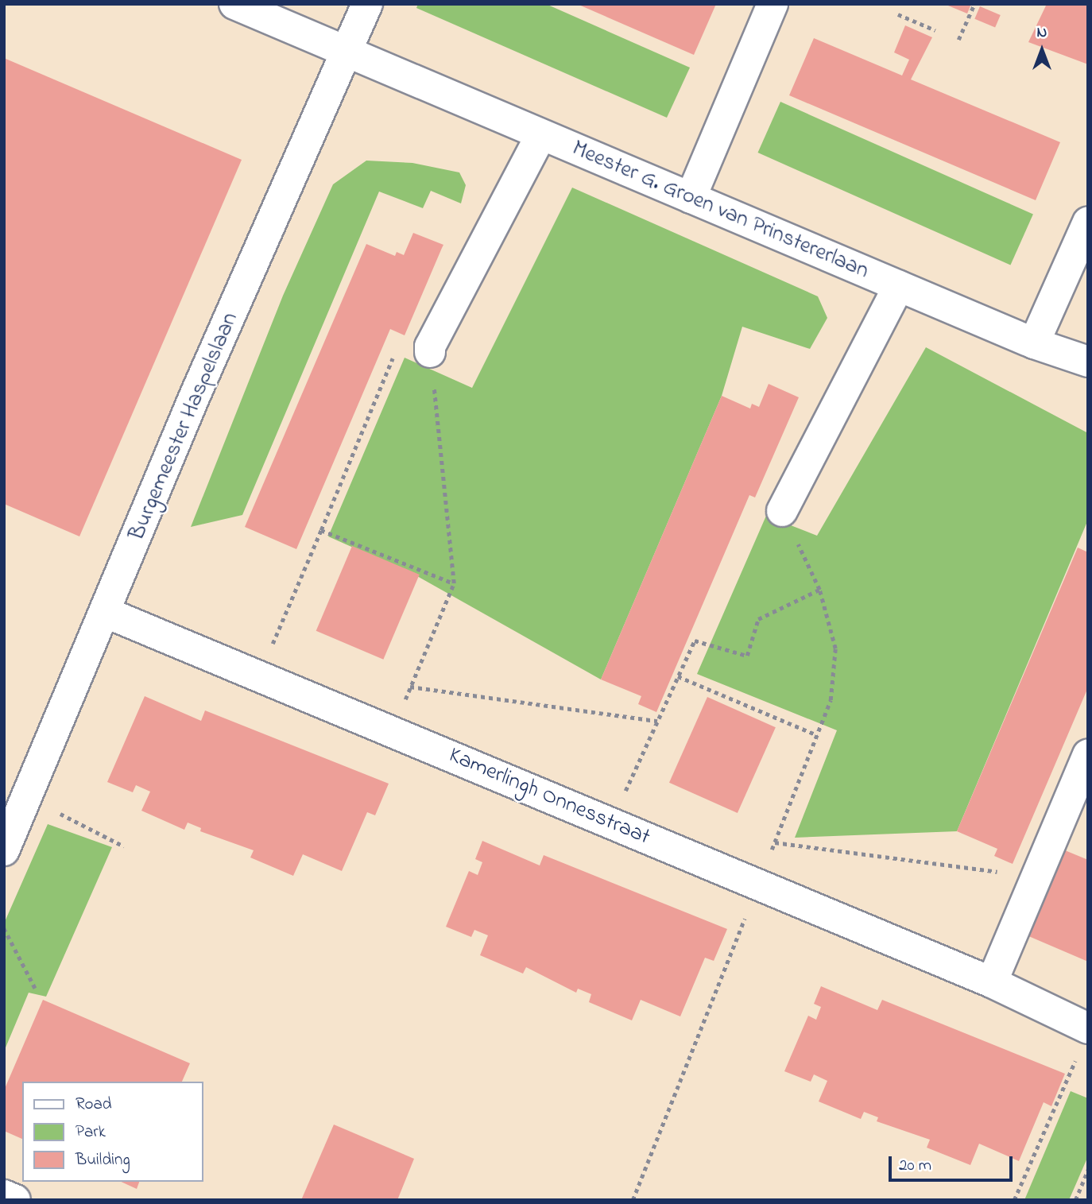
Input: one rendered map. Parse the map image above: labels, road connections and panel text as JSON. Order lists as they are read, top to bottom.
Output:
{
  "streets": {
    "street": ["Meester G. Groen van Prinstererlaan", "Burgemeester Haspelslaan", "Kamerlingh Onnesstraat"]
  },
  "crossings": [
    ["Meester G. Groen van Prinstererlaan", "Burgemeester Haspelslaan"],
    ["Burgemeester Haspelslaan", "Kamerlingh Onnesstraat"]
  ],
  "legend": ["Road", "Park", "Building"],
  "scale_bar": "20 m",
  "north": "top"
}
